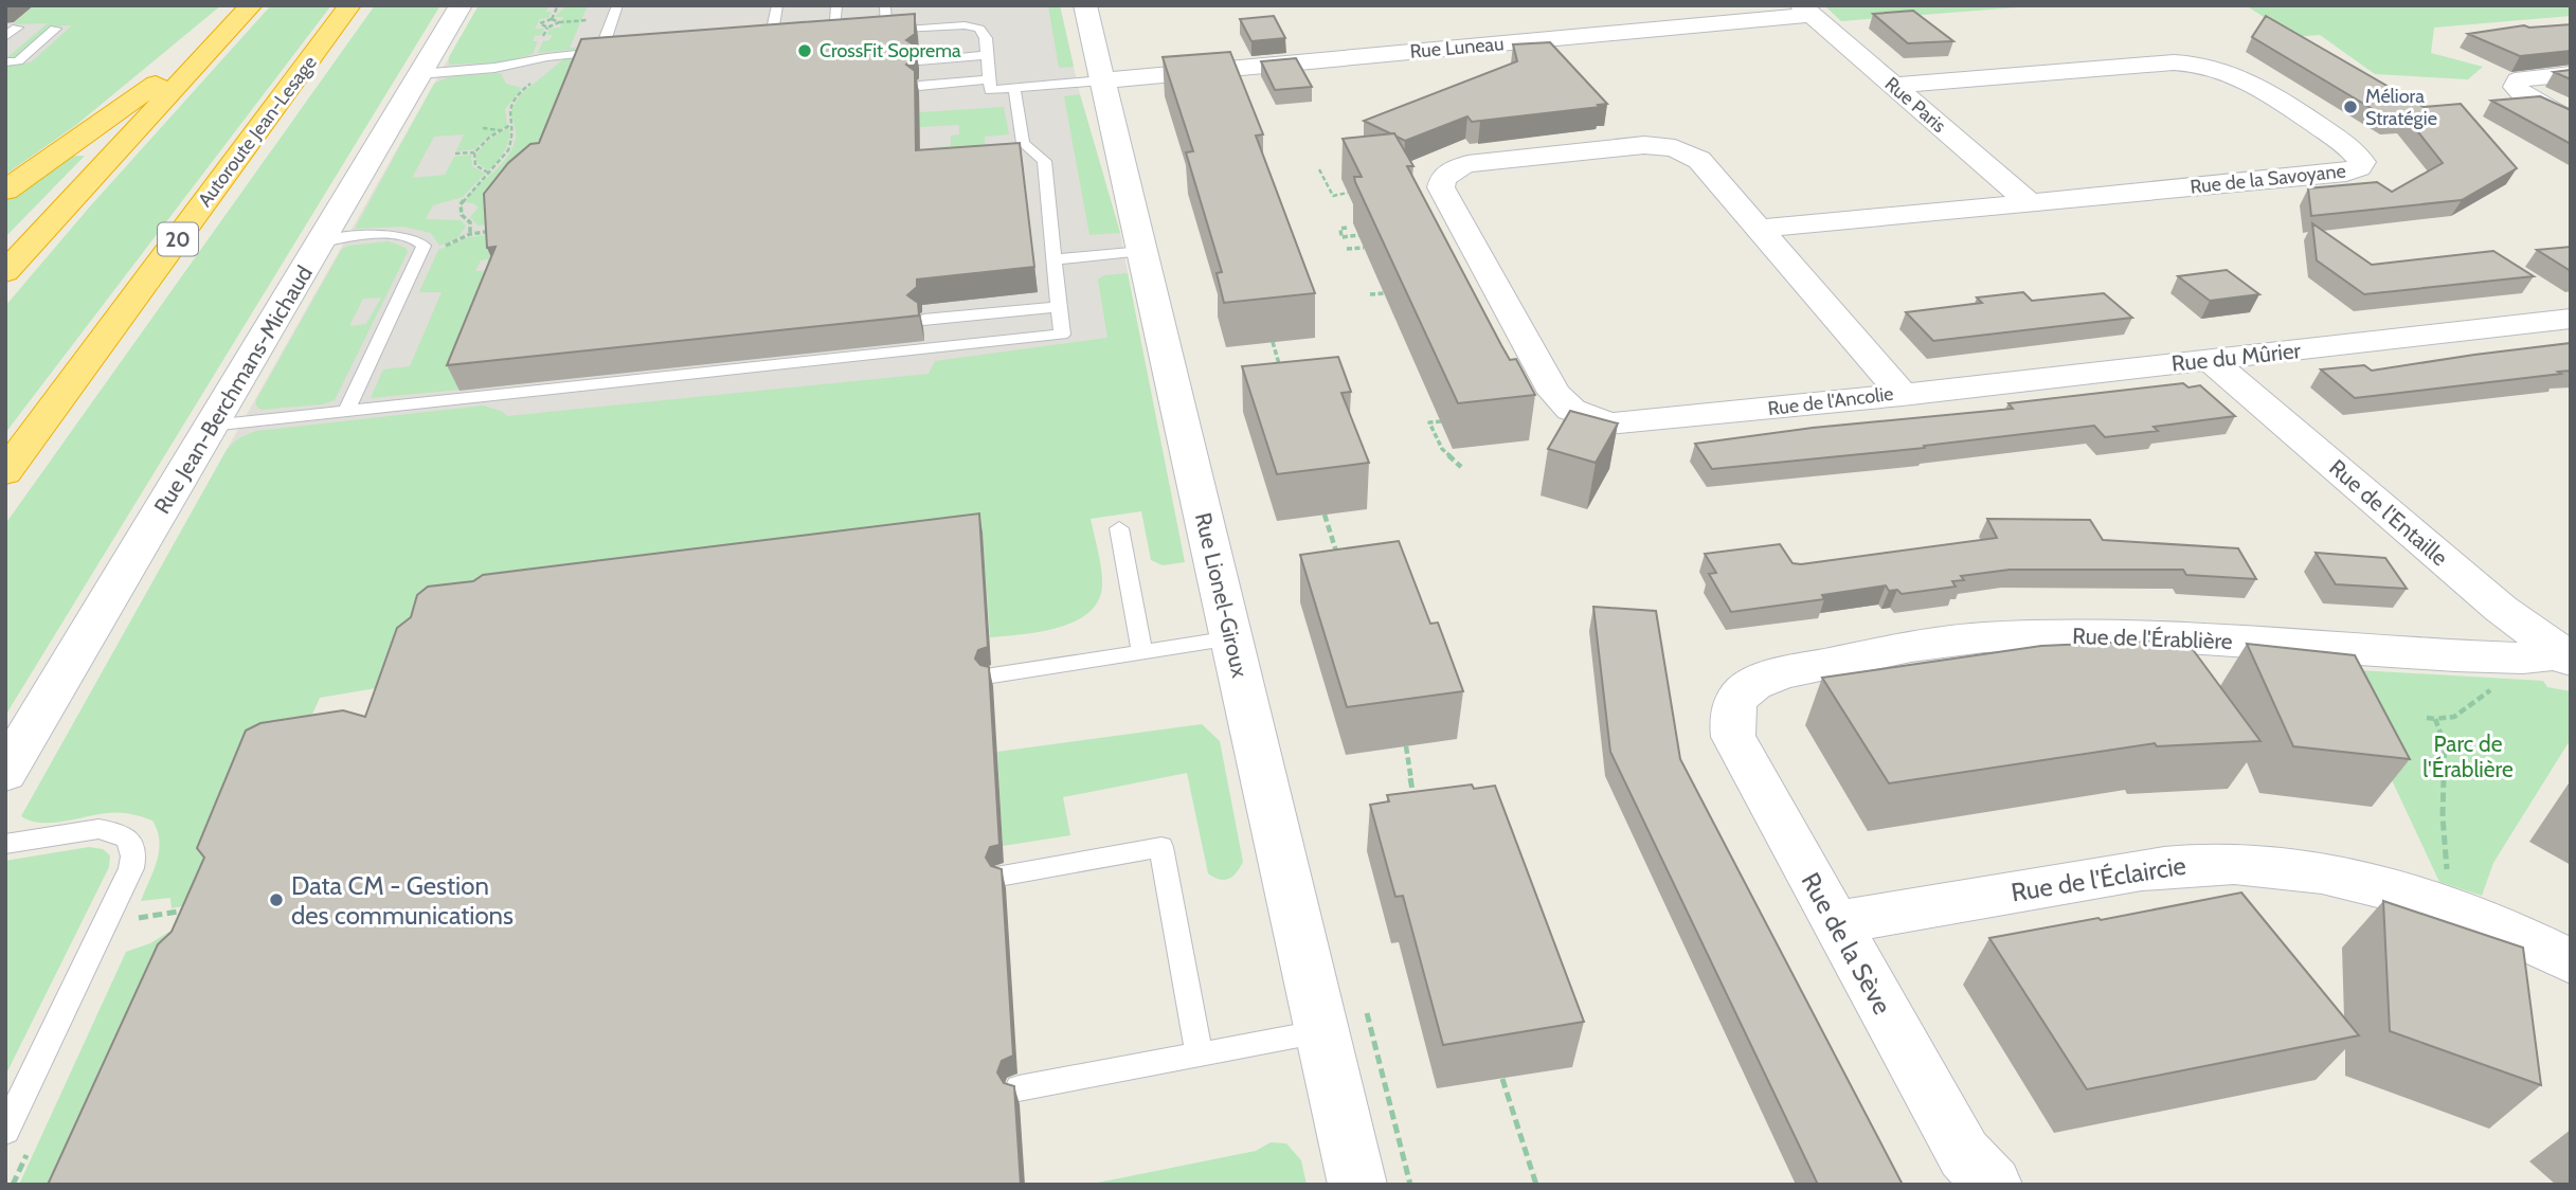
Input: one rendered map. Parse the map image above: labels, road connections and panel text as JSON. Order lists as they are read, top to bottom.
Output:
{
  "streets": {
    "highway": ["Autoroute Jean-Lesage", "20"],
    "street": [
      "Rue Luneau",
      "Rue Paris",
      "Rue de la Savoyane",
      "Rue du Mûrier",
      "Rue Jean-Berchmans-Michaud",
      "Rue de l'Ancolie",
      "Rue de l'Entaille",
      "Rue Lionel-Giroux",
      "Rue de l'Érablière",
      "Rue de l'Éclaircie",
      "Rue de la Sève"
    ]
  },
  "crossings": [
    ["Rue Luneau", "Rue Paris"],
    ["Rue Luneau", "Rue Lionel-Giroux"],
    ["Rue Paris", "Rue de la Savoyane"],
    ["Rue de la Savoyane", "Rue de l'Ancolie"],
    ["Rue du Mûrier", "Rue de l'Ancolie"],
    ["Rue du Mûrier", "Rue de l'Entaille"],
    ["Rue de l'Entaille", "Rue de l'Érablière"],
    ["Rue de l'Érablière", "Rue de la Sève"],
    ["Rue de l'Éclaircie", "Rue de la Sève"]
  ],
  "parks": ["Parc de l'Érablière"],
  "places": ["CrossFit Soprema", "Méliora Stratégie", "Data CM - Gestion des communications"]
}
